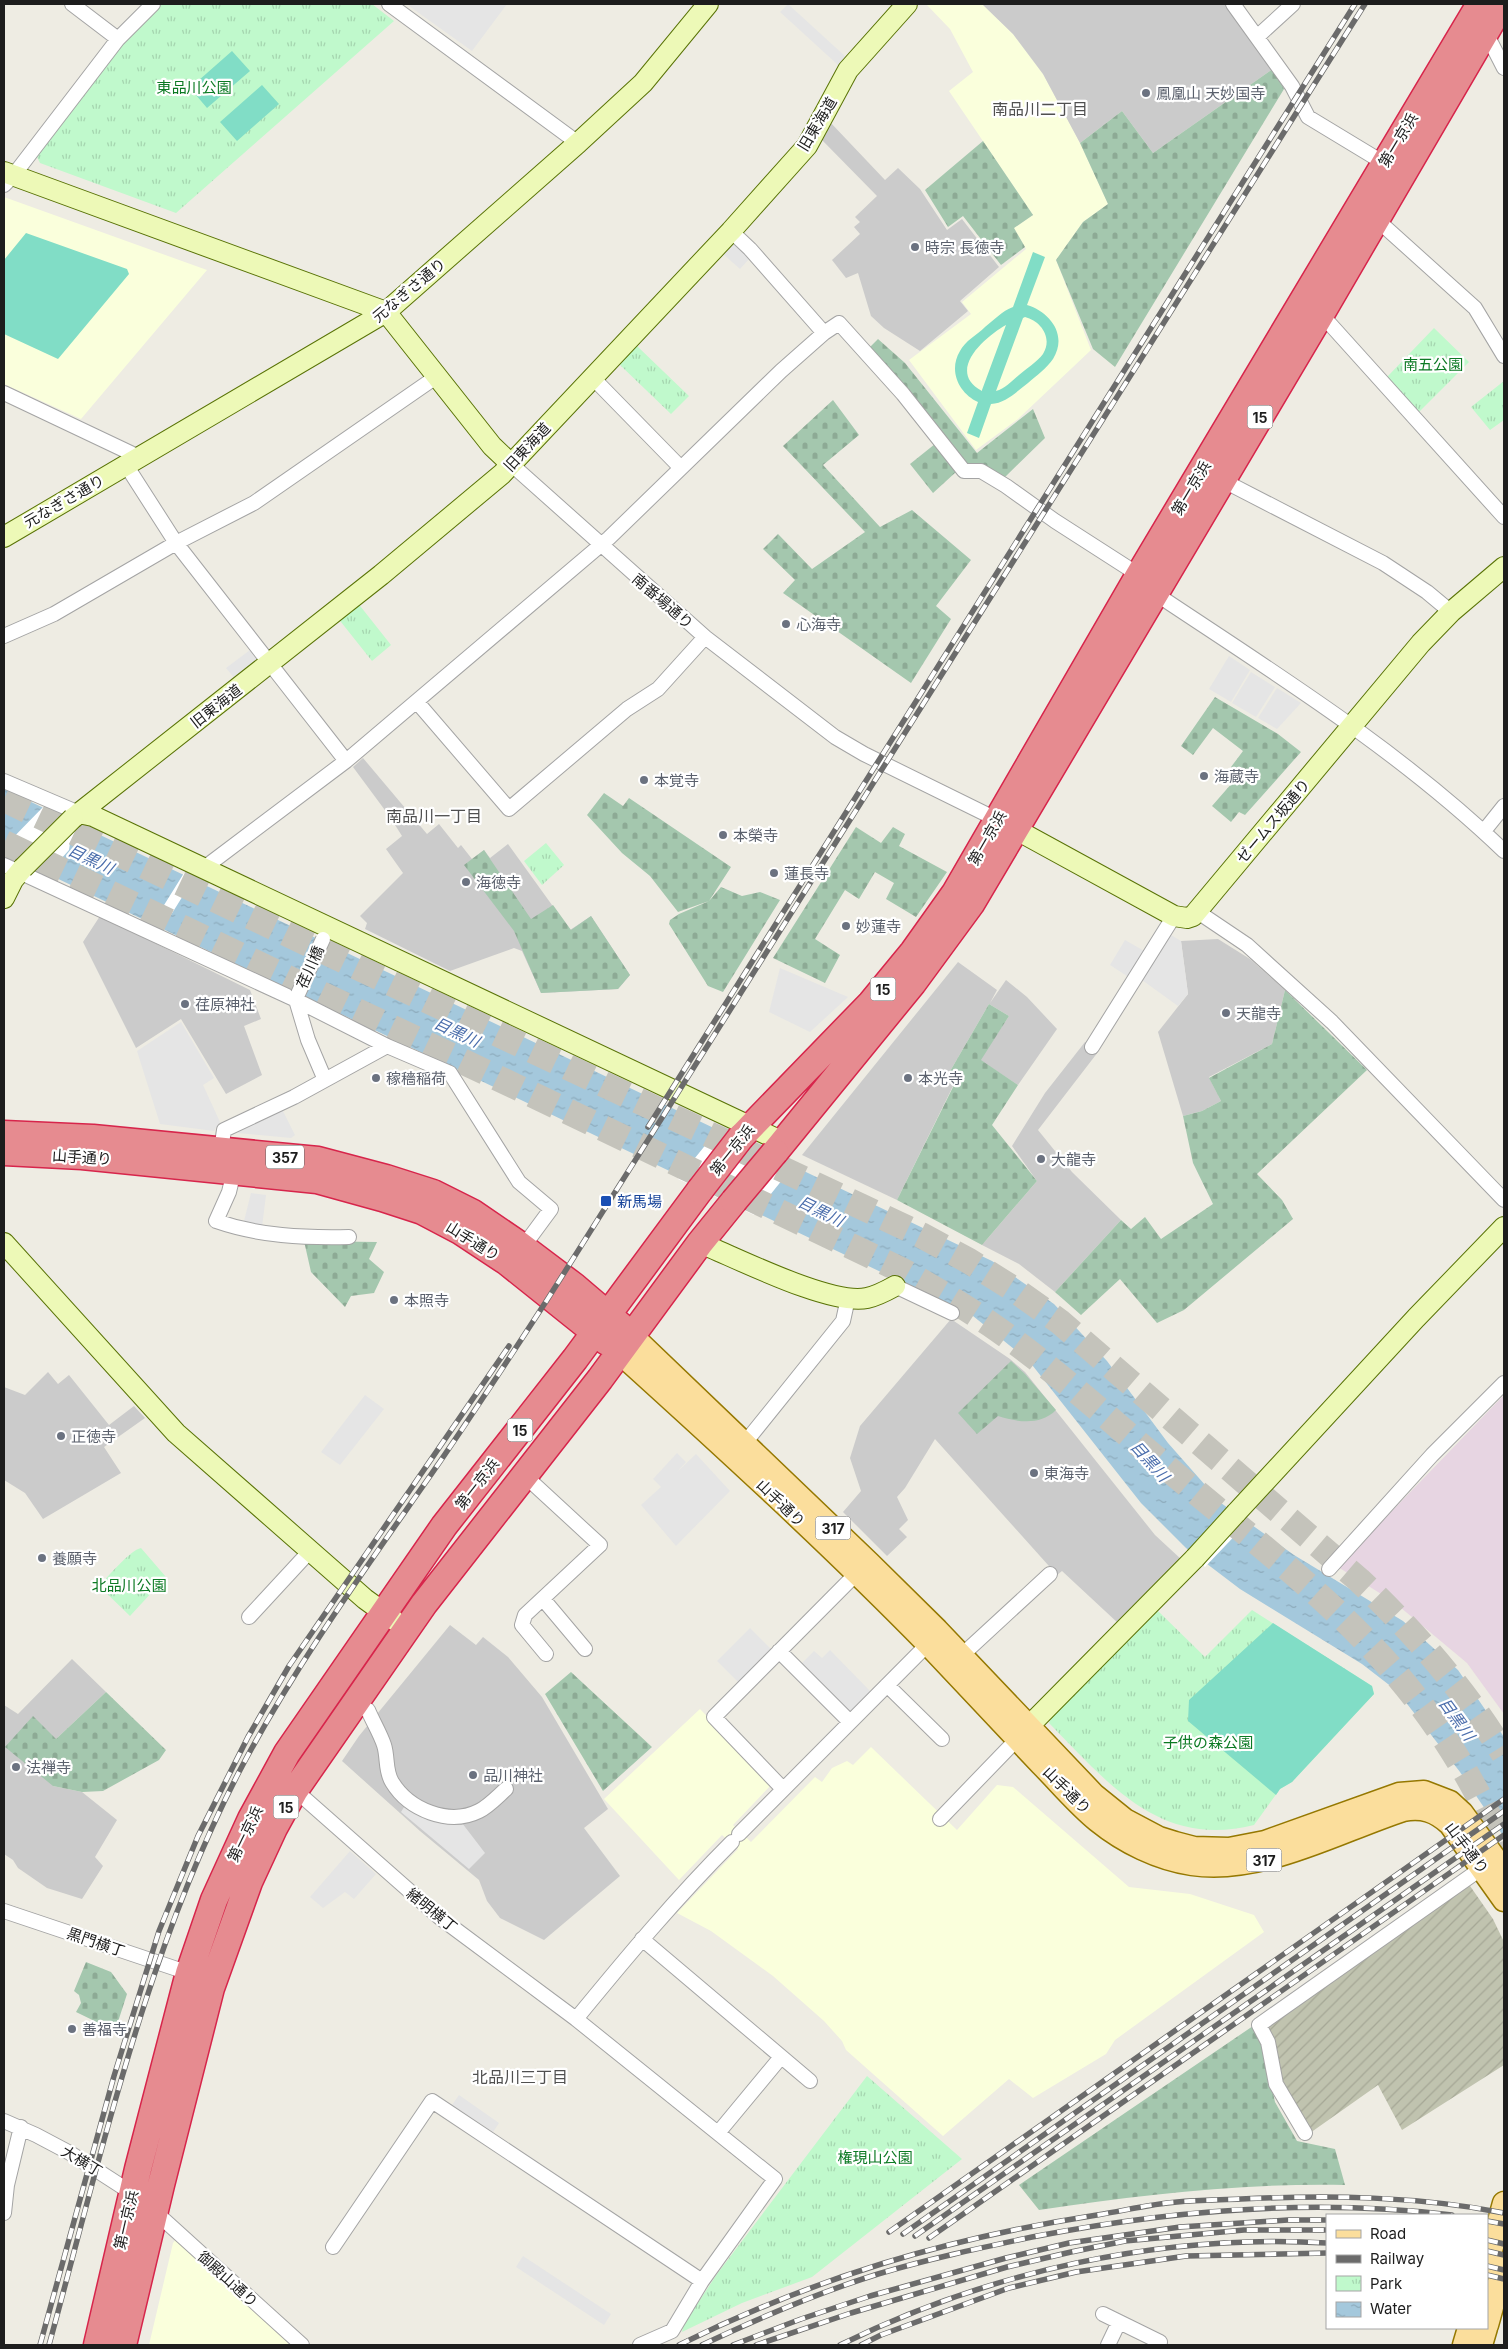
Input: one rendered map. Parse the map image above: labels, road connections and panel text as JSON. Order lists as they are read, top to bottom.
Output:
{
  "streets": {
    "highway": [
      "第一京浜",
      "15",
      "山手通り",
      "357"
    ],
    "main road": ["317"],
    "street": [
      "旧東海道",
      "元なぎさ通り",
      "南番場通り",
      "ゼームス坂通り",
      "荏川橋",
      "緒明横丁",
      "黒門横丁",
      "大横丁",
      "御殿山通り"
    ]
  },
  "crossings": [
    ["旧東海道", "南番場通り"],
    ["第一京浜", "南番場通り"],
    ["第一京浜", "山手通り"],
    ["第一京浜", "緒明横丁"],
    ["第一京浜", "黒門横丁"],
    ["第一京浜", "大横丁"],
    ["第一京浜", "御殿山通り"],
    ["元なぎさ通り", "南番場通り"],
    ["大横丁", "御殿山通り"]
  ],
  "districts": ["南品川二丁目", "南品川一丁目", "北品川三丁目"],
  "water": ["目黒川"],
  "parks": [
    "東品川公園",
    "南五公園",
    "北品川公園",
    "子供の森公園",
    "権現山公園"
  ],
  "places": {
    "other": [
      "鳳凰山 天妙国寺",
      "時宗 長徳寺",
      "心海寺",
      "海蔵寺",
      "本覚寺",
      "本榮寺",
      "蓮長寺",
      "海徳寺",
      "妙蓮寺",
      "荏原神社",
      "天龍寺",
      "稼穡稲荷",
      "本光寺",
      "大龍寺",
      "本照寺",
      "正徳寺",
      "東海寺",
      "養願寺",
      "法禅寺",
      "品川神社",
      "善福寺"
    ],
    "transit": ["新馬場"]
  },
  "legend": [
    "Road",
    "Railway",
    "Park",
    "Water"
  ]
}
